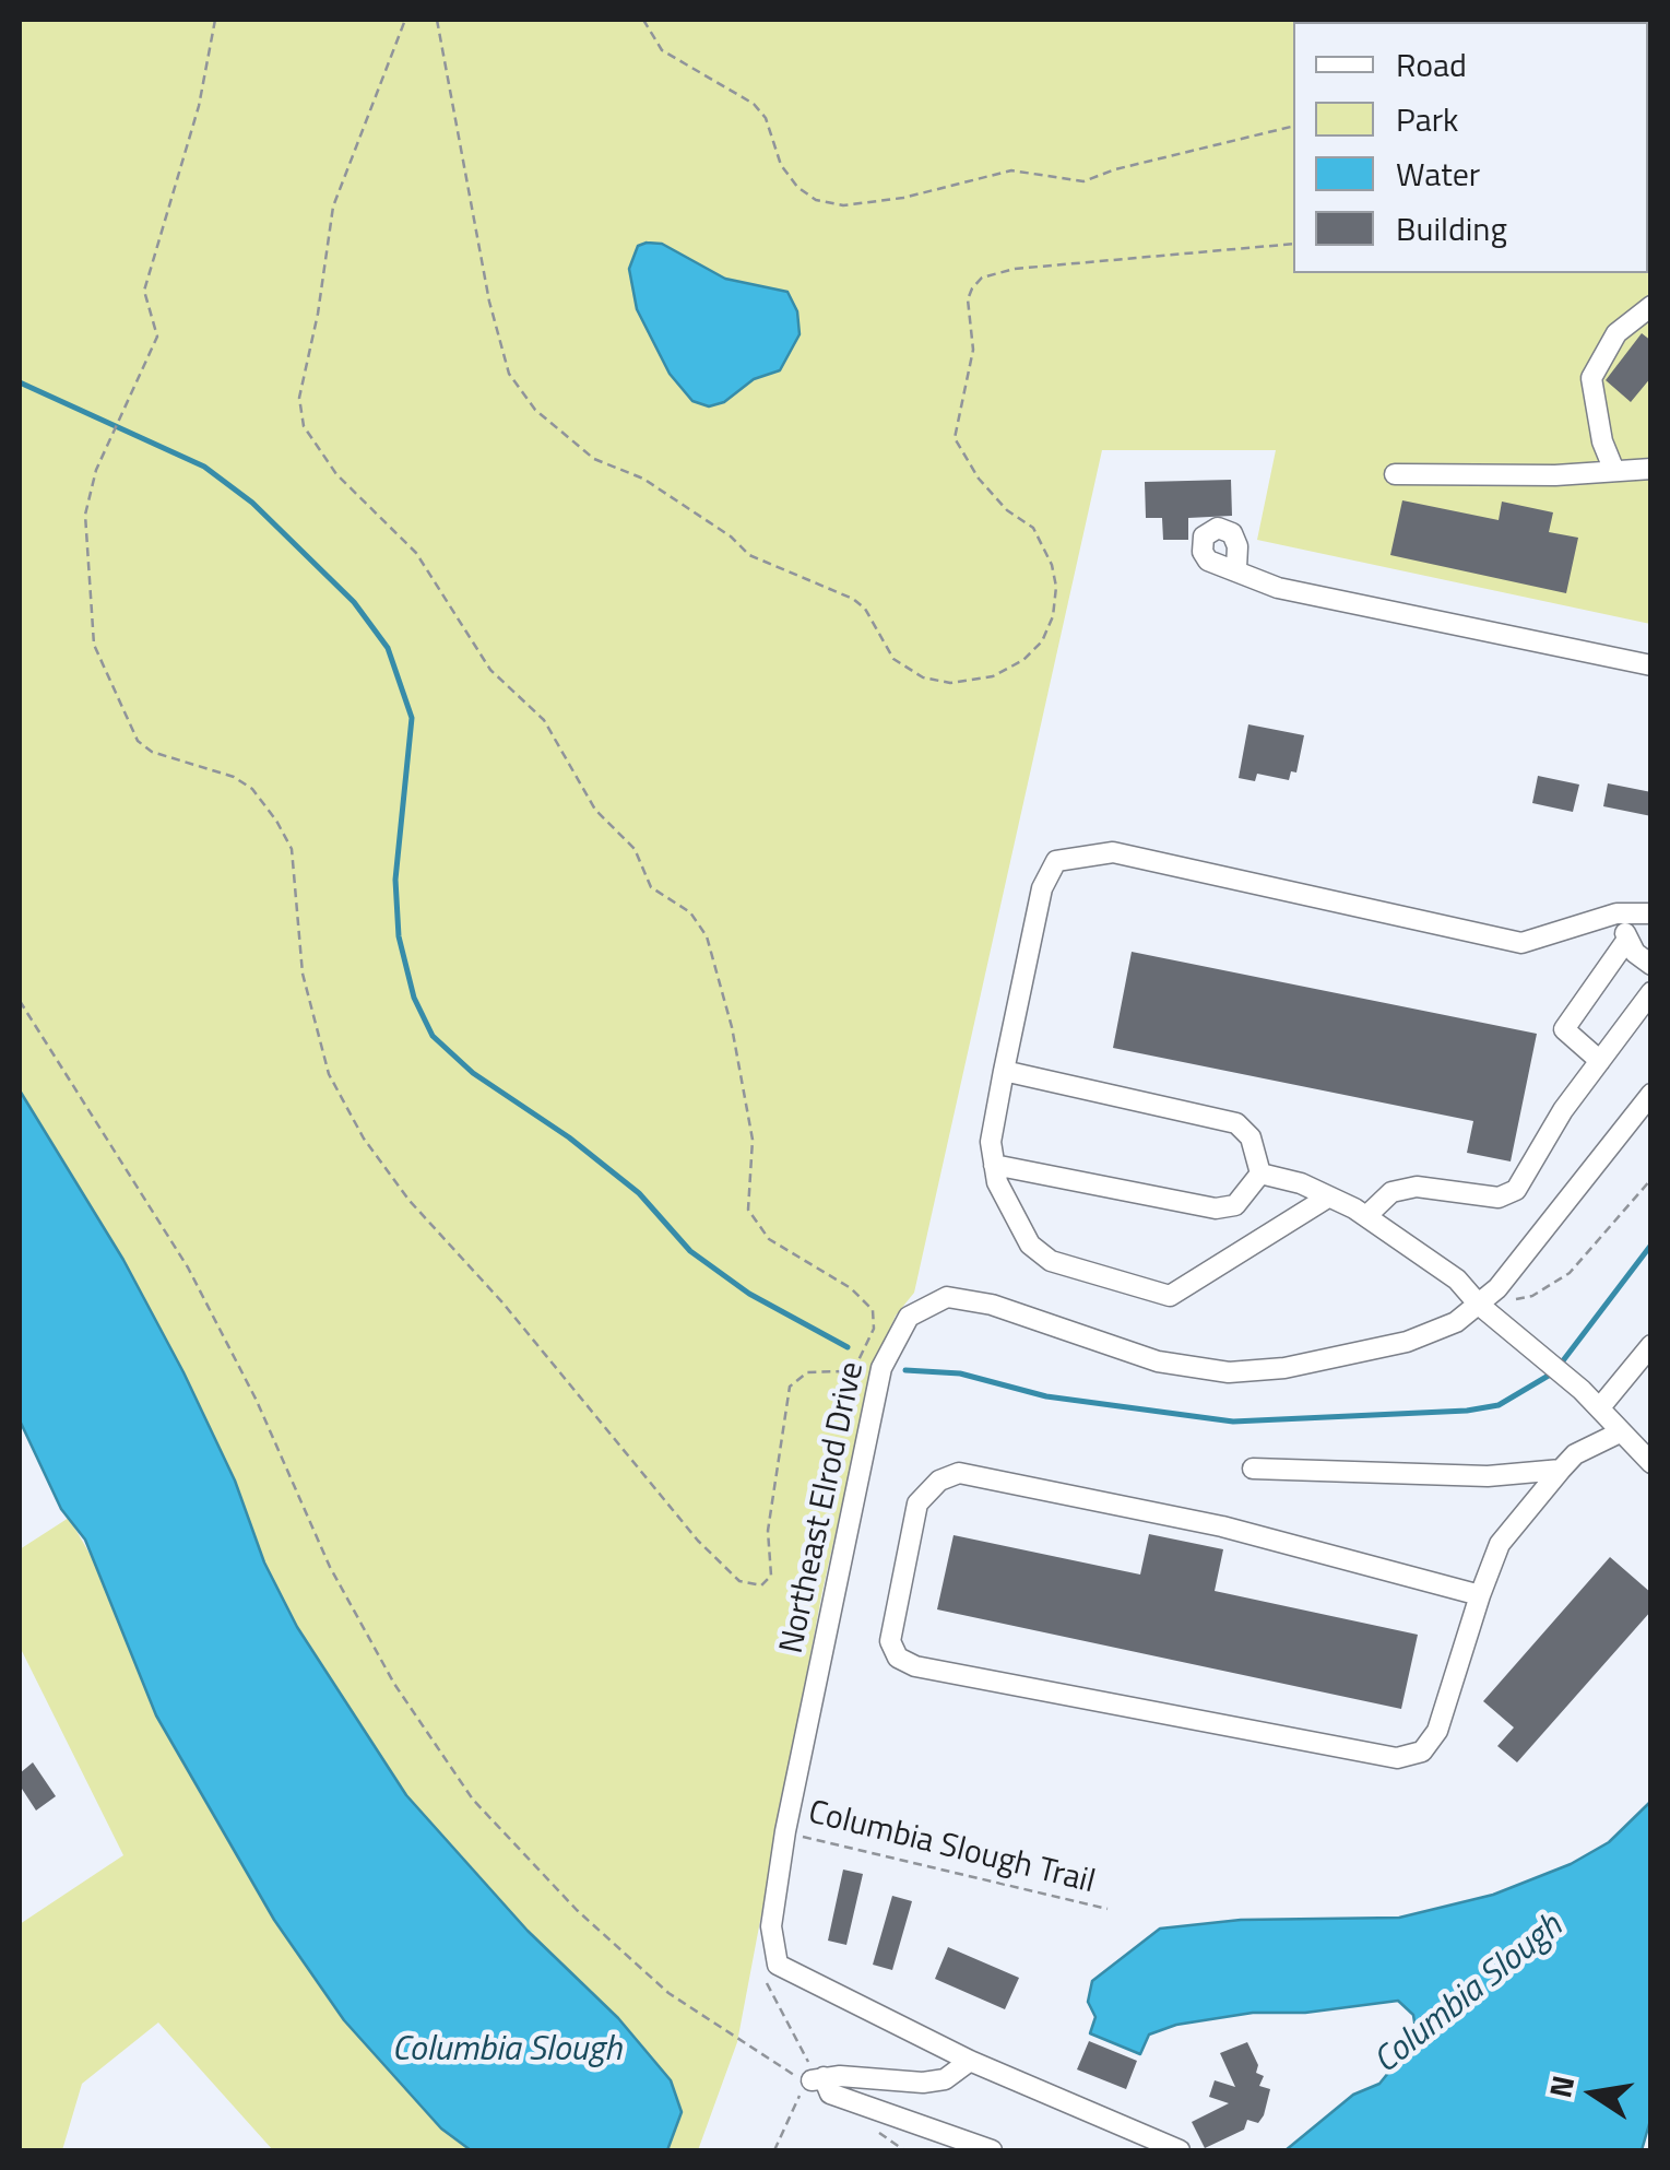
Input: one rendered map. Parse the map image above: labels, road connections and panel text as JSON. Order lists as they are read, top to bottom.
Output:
{
  "streets": {
    "street": ["Northeast Elrod Drive"],
    "path": ["Columbia Slough Trail"]
  },
  "crossings": [
    ["Northeast Elrod Drive", "Columbia Slough Trail"]
  ],
  "water": ["Columbia Slough"],
  "legend": [
    "Road",
    "Park",
    "Water",
    "Building"
  ],
  "north": "left"
}
